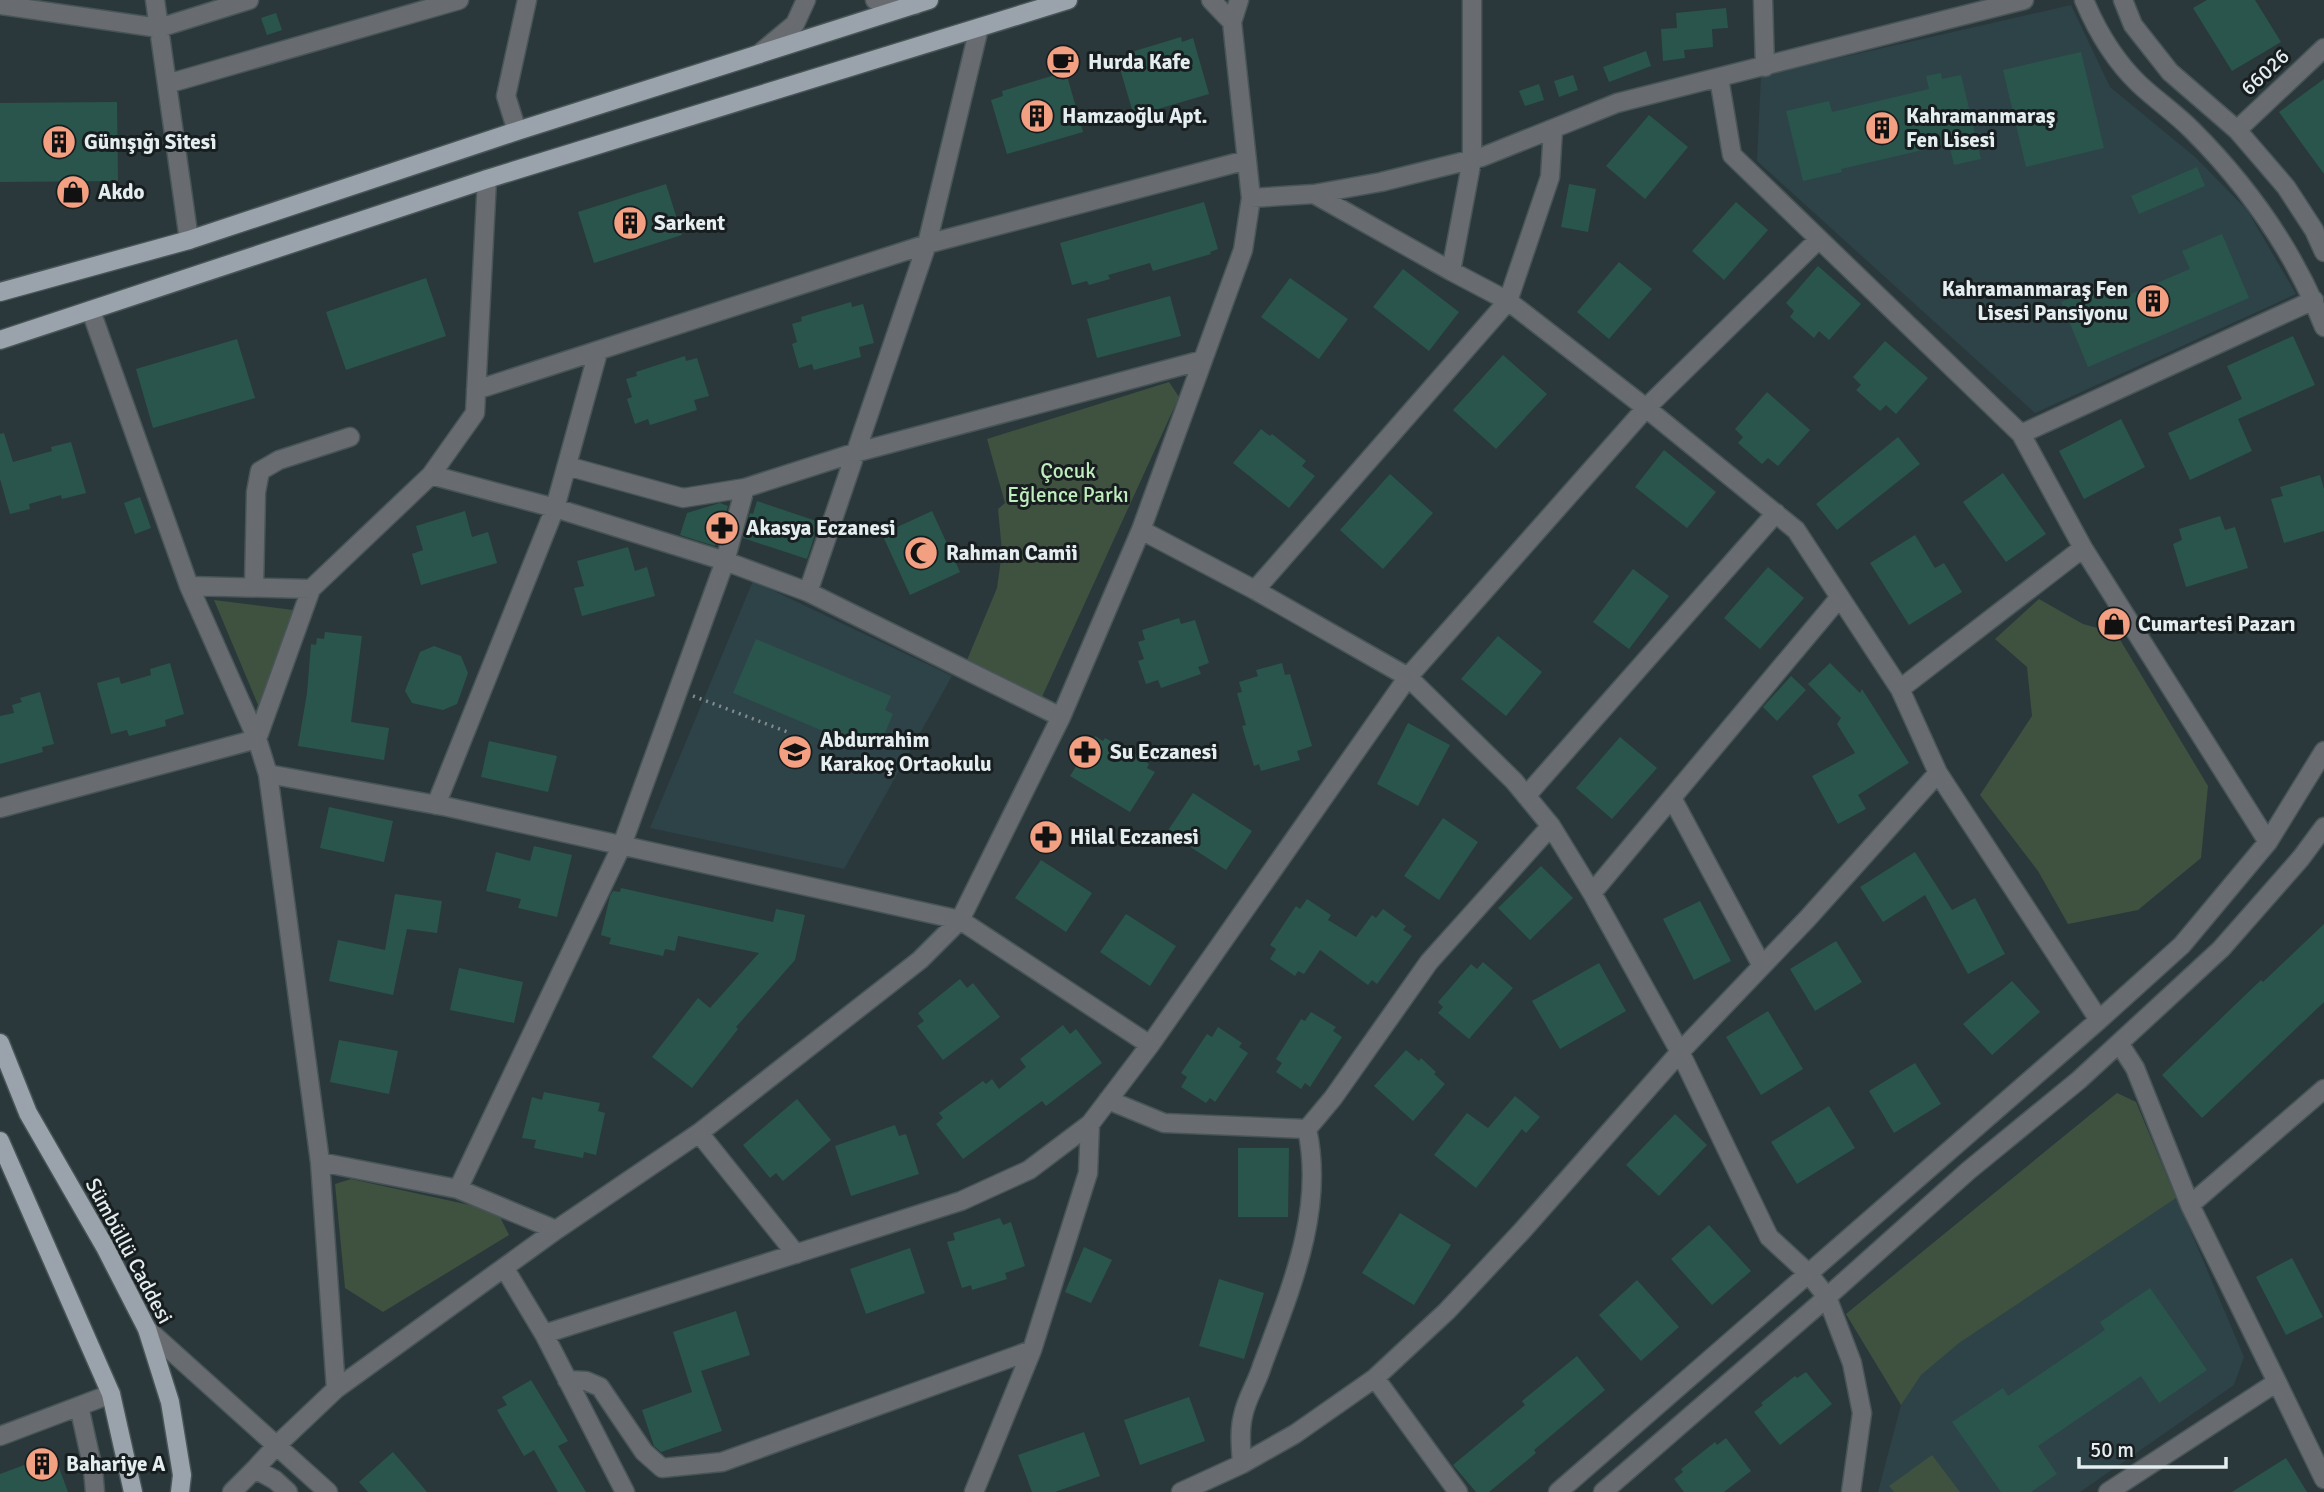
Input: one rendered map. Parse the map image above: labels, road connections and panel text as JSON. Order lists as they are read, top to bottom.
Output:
{
  "streets": {
    "main road": ["Sümbüllü Caddesi"],
    "street": ["66026"]
  },
  "parks": ["Çocuk Eğlence Parkı"],
  "places": {
    "cafe": ["Hurda Kafe"],
    "building": [
      "Hamzaoğlu Apt.",
      "Kahramanmaraş Fen Lisesi",
      "Günışığı Sitesi",
      "Sarkent",
      "Kahramanmaraş Fen Lisesi Pansiyonu",
      "Bahariye A"
    ],
    "shop": ["Akdo", "Cumartesi Pazarı"],
    "pharmacy": ["Akasya Eczanesi", "Su Eczanesi", "Hilal Eczanesi"],
    "mosque": ["Rahman Camii"],
    "school or university": ["Abdurrahim Karakoç Ortaokulu"]
  },
  "scale_bar": "50 m"
}
